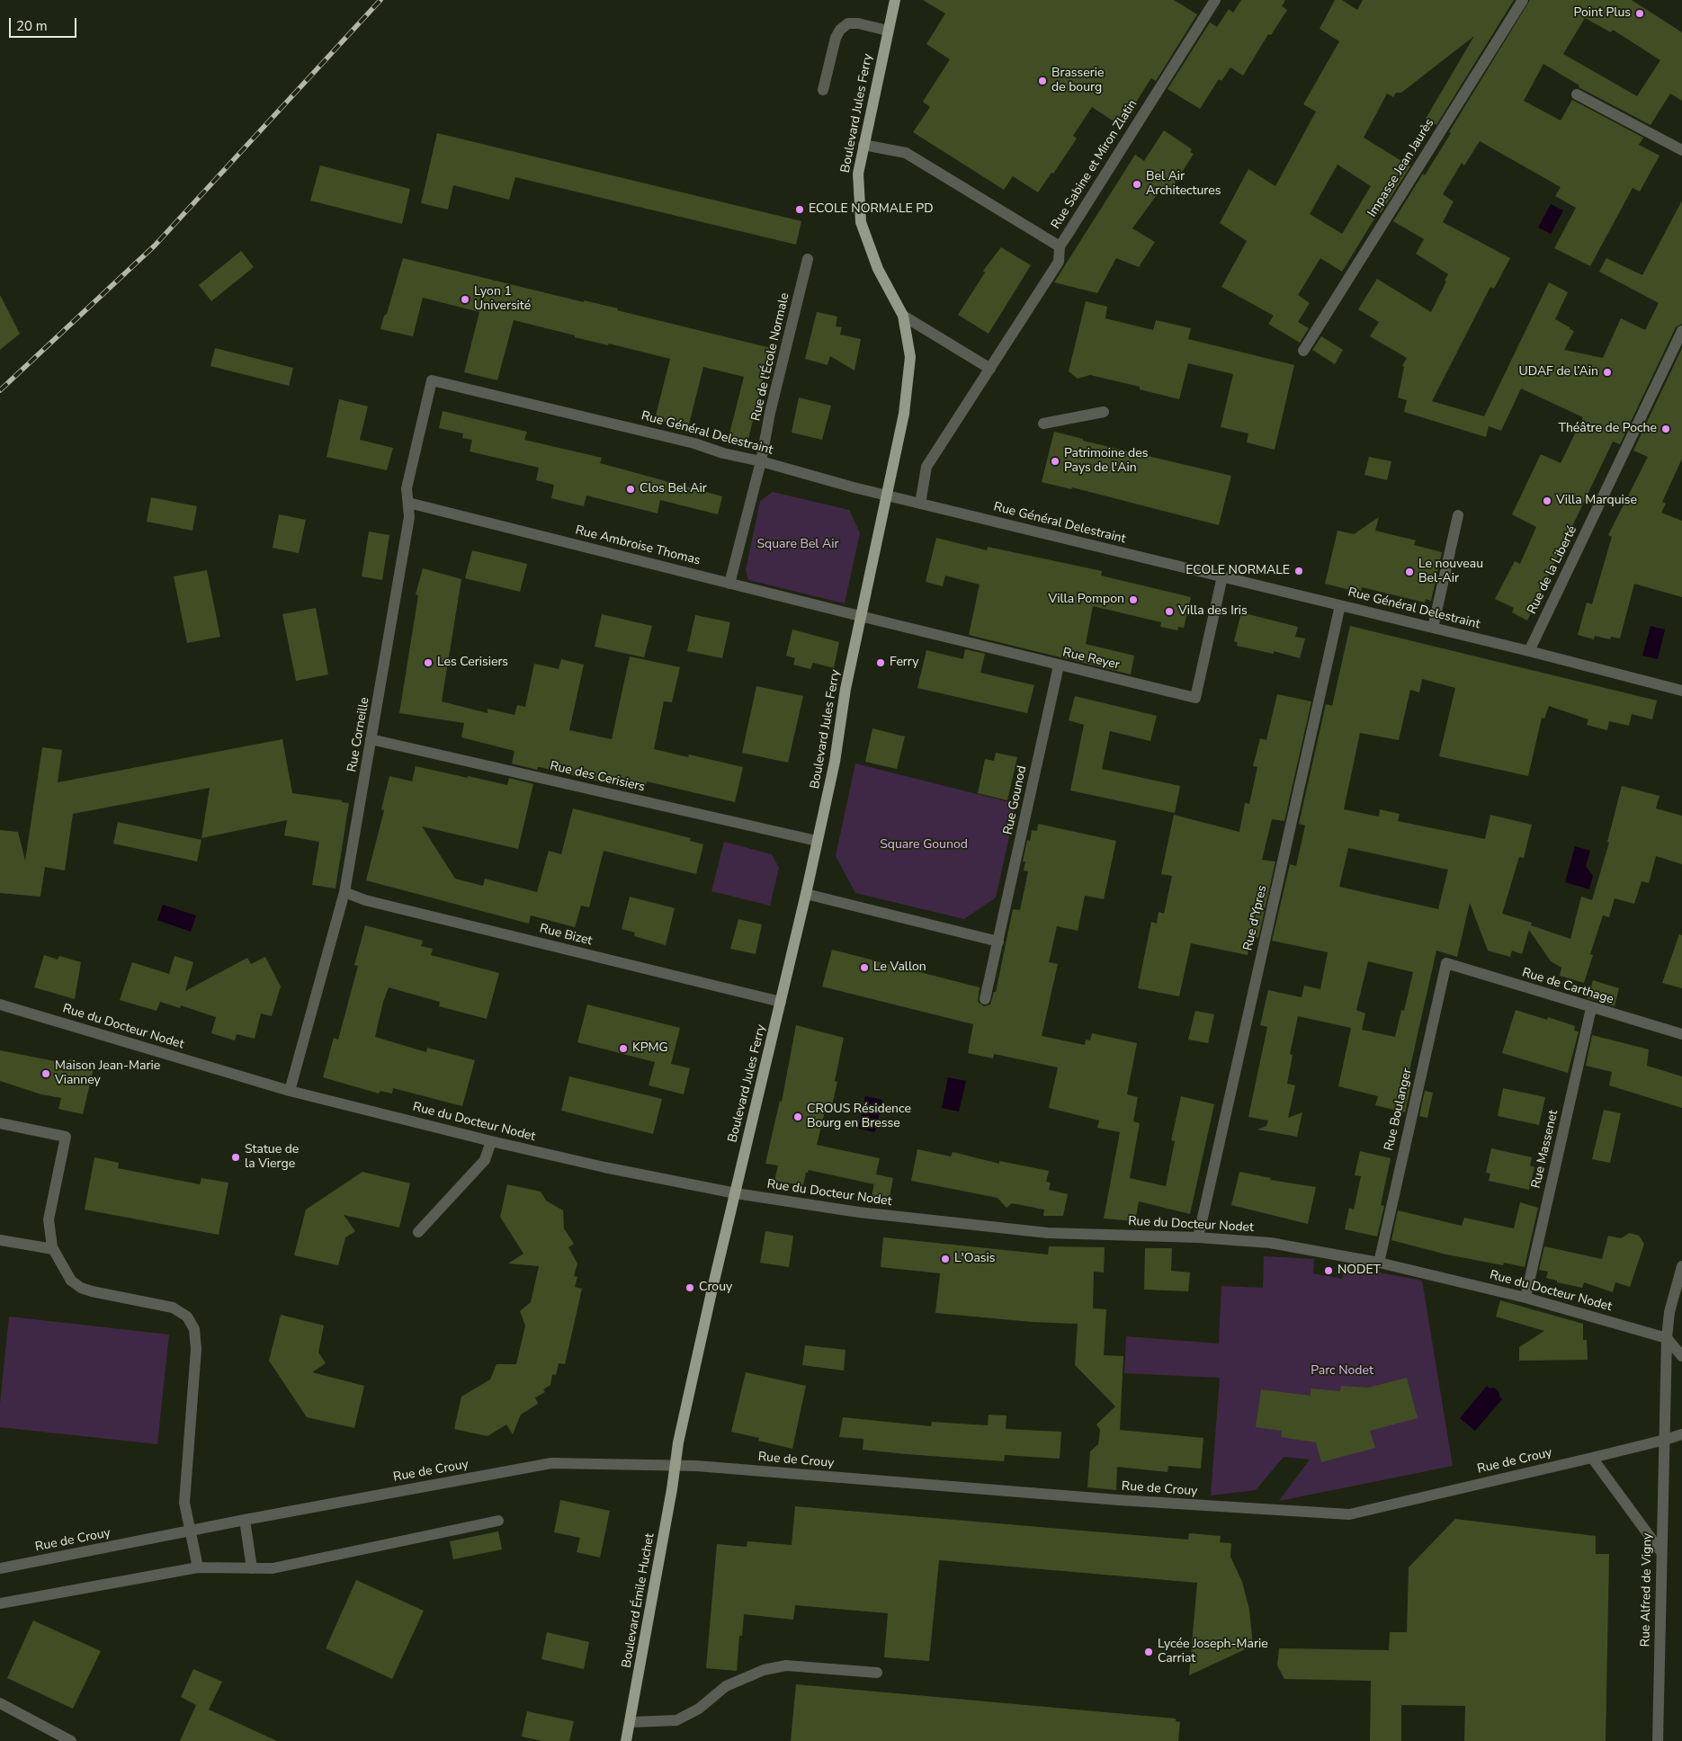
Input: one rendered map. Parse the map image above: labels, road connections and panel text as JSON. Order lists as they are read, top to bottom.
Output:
{
  "streets": {
    "main road": ["Boulevard Jules Ferry", "Boulevard Émile Huchet"],
    "street": [
      "Rue Sabine et Miron Zlatin",
      "Impasse Jean Jaurès",
      "Rue de l'École Normale",
      "Rue Général Delestraint",
      "Rue Ambroise Thomas",
      "Rue de la Liberté",
      "Rue Reyer",
      "Rue Corneille",
      "Rue des Cerisiers",
      "Rue Gounod",
      "Rue d'Ypres",
      "Rue Bizet",
      "Rue de Carthage",
      "Rue du Docteur Nodet",
      "Rue Boulanger",
      "Rue Massenet",
      "Rue de Crouy",
      "Rue Alfred de Vigny"
    ]
  },
  "crossings": [
    ["Boulevard Jules Ferry", "Rue Sabine et Miron Zlatin"],
    ["Boulevard Jules Ferry", "Rue Général Delestraint"],
    ["Boulevard Jules Ferry", "Rue Ambroise Thomas"],
    ["Boulevard Jules Ferry", "Rue Reyer"],
    ["Boulevard Jules Ferry", "Rue des Cerisiers"],
    ["Boulevard Jules Ferry", "Rue Bizet"],
    ["Boulevard Jules Ferry", "Rue du Docteur Nodet"],
    ["Boulevard Jules Ferry", "Rue de Crouy"],
    ["Boulevard Jules Ferry", "Boulevard Émile Huchet"],
    ["Rue de l'École Normale", "Rue Général Delestraint"],
    ["Rue Général Delestraint", "Rue de la Liberté"],
    ["Rue Général Delestraint", "Rue Reyer"],
    ["Rue Général Delestraint", "Rue Corneille"],
    ["Rue Général Delestraint", "Rue d'Ypres"],
    ["Rue Ambroise Thomas", "Rue Reyer"],
    ["Rue Ambroise Thomas", "Rue Corneille"],
    ["Rue Reyer", "Rue Gounod"],
    ["Rue Corneille", "Rue des Cerisiers"],
    ["Rue Corneille", "Rue Bizet"],
    ["Rue Corneille", "Rue du Docteur Nodet"],
    ["Rue d'Ypres", "Rue du Docteur Nodet"],
    ["Rue de Carthage", "Rue Boulanger"],
    ["Rue de Carthage", "Rue Massenet"],
    ["Rue du Docteur Nodet", "Rue Boulanger"],
    ["Rue du Docteur Nodet", "Rue Massenet"],
    ["Rue du Docteur Nodet", "Rue Alfred de Vigny"],
    ["Rue de Crouy", "Rue Alfred de Vigny"],
    ["Rue de Crouy", "Boulevard Émile Huchet"]
  ],
  "parks": ["Square Bel Air", "Square Gounod", "Parc Nodet"],
  "places": [
    "Point Plus",
    "Brasserie de bourg",
    "Bel Air Architectures",
    "ECOLE NORMALE PD",
    "Lyon 1 Université",
    "UDAF de l’Ain",
    "Théâtre de Poche",
    "Patrimoine des Pays de l'Ain",
    "Clos Bel Air",
    "Villa Marquise",
    "ECOLE NORMALE",
    "Le nouveau Bel-Air",
    "Villa Pompon",
    "Villa des Iris",
    "Les Cerisiers",
    "Ferry",
    "Le Vallon",
    "KPMG",
    "Maison Jean-Marie Vianney",
    "CROUS Résidence Bourg en Bresse",
    "Statue de la Vierge",
    "L'Oasis",
    "NODET",
    "Crouy",
    "Lycée Joseph-Marie Carriat"
  ],
  "scale_bar": "20 m"
}
